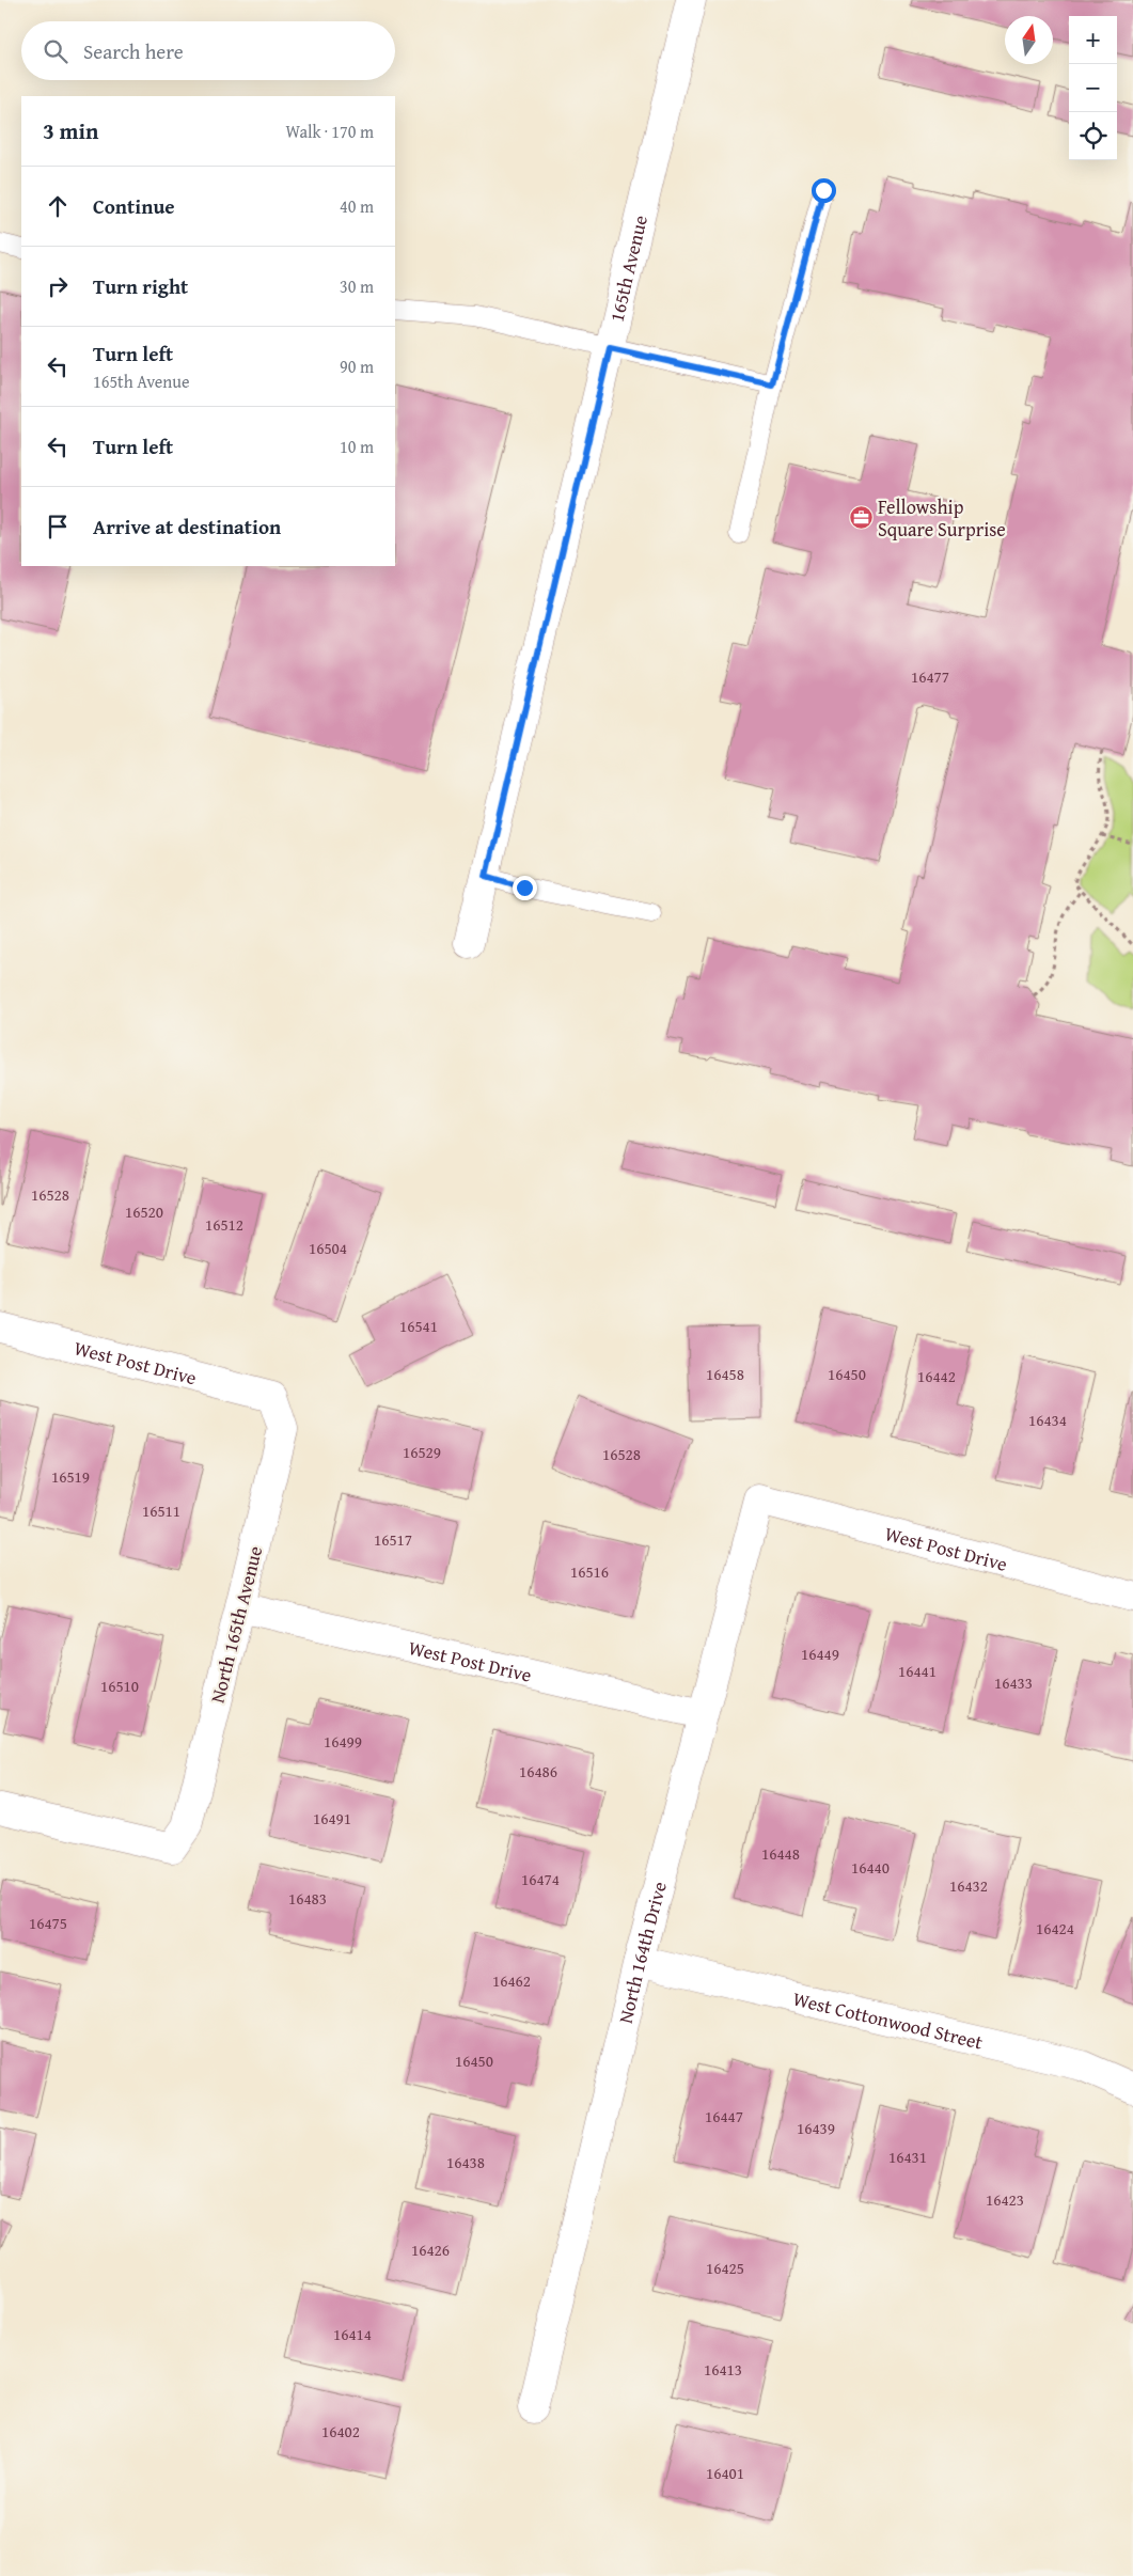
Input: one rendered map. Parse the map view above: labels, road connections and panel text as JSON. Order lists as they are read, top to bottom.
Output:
{
  "streets": {
    "street": [
      "165th Avenue",
      "West Post Drive",
      "North 165th Avenue",
      "North 164th Drive",
      "West Cottonwood Street"
    ]
  },
  "crossings": [
    ["West Post Drive", "North 165th Avenue"],
    ["West Post Drive", "North 164th Drive"],
    ["North 164th Drive", "West Cottonwood Street"]
  ],
  "places": {
    "office": ["Fellowship Square Surprise"]
  },
  "house_numbers": [
    "16477",
    "16528",
    "16520",
    "16512",
    "16504",
    "16541",
    "16458",
    "16450",
    "16442",
    "16434",
    "16529",
    "16528",
    "16519",
    "16511",
    "16517",
    "16516",
    "16449",
    "16441",
    "16433",
    "16510",
    "16499",
    "16486",
    "16491",
    "16448",
    "16440",
    "16474",
    "16432",
    "16483",
    "16475",
    "16424",
    "16462",
    "16450",
    "16447",
    "16439",
    "16431",
    "16438",
    "16423",
    "16426",
    "16425",
    "16414",
    "16413",
    "16402",
    "16401"
  ],
  "north": "top",
  "page": {
    "map_buttons": ["+", "−"],
    "search": "Search here",
    "heading": ["3 min", "Walk · 170 m"],
    "list": [
      ["Continue", "40 m"],
      ["Turn right", "30 m"],
      ["Turn left", "165th Avenue", "90 m"],
      ["Turn left", "10 m"],
      "Arrive at destination"
    ]
  }
}
